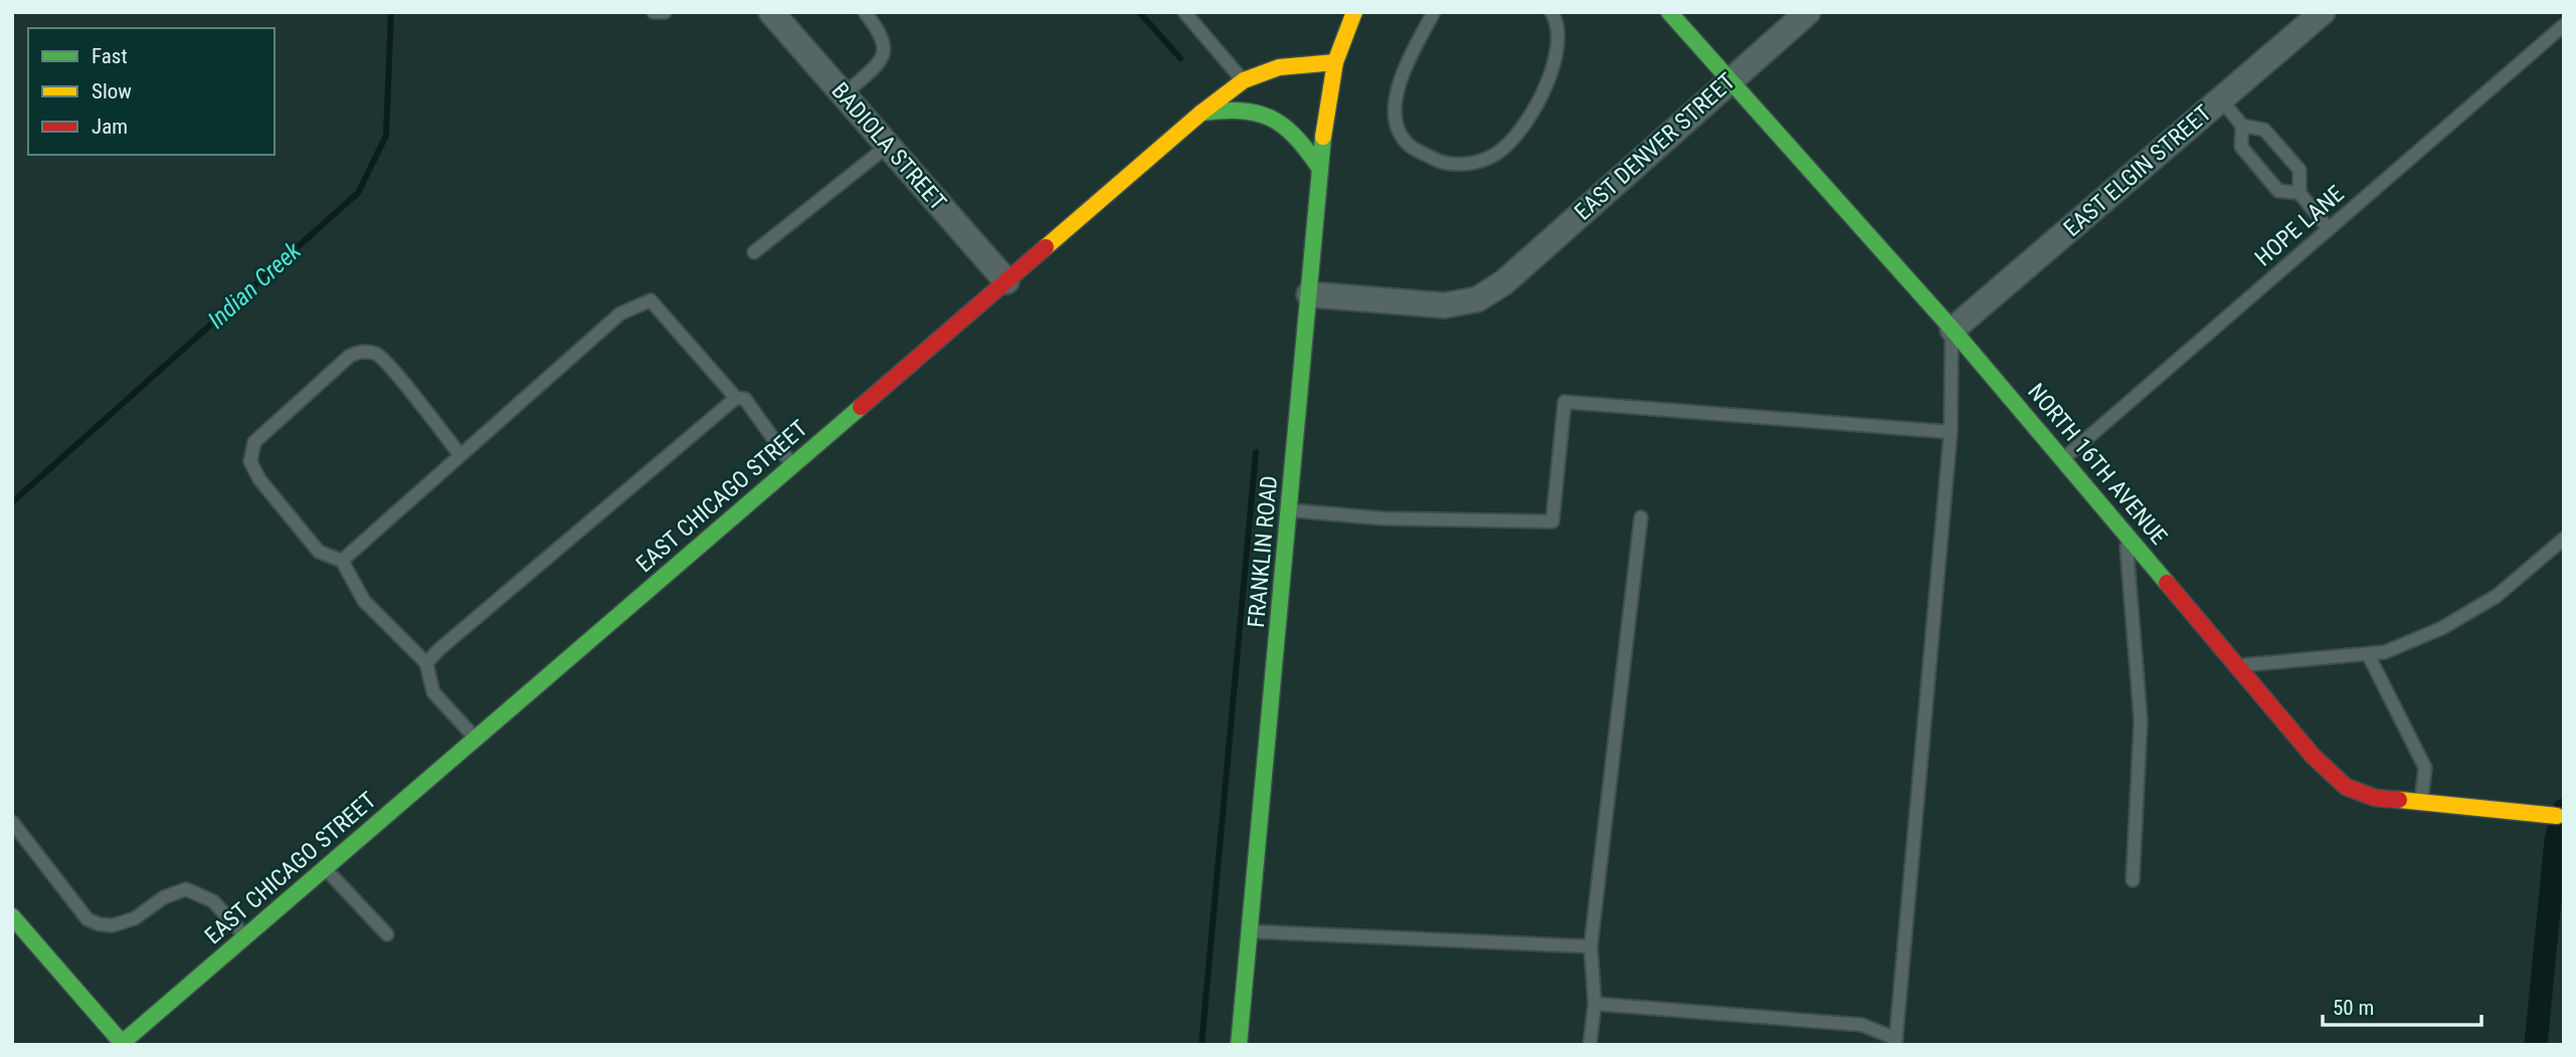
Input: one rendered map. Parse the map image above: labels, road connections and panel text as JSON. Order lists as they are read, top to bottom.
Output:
{
  "streets": {
    "street": [
      "BADIOLA STREET",
      "EAST DENVER STREET",
      "EAST ELGIN STREET",
      "NORTH 16TH AVENUE",
      "EAST CHICAGO STREET",
      "FRANKLIN ROAD"
    ],
    "lane": ["HOPE LANE"]
  },
  "crossings": [
    ["BADIOLA STREET", "EAST CHICAGO STREET"],
    ["EAST DENVER STREET", "NORTH 16TH AVENUE"],
    ["EAST DENVER STREET", "FRANKLIN ROAD"],
    ["EAST ELGIN STREET", "NORTH 16TH AVENUE"],
    ["HOPE LANE", "NORTH 16TH AVENUE"],
    ["EAST CHICAGO STREET", "FRANKLIN ROAD"]
  ],
  "water": ["Indian Creek"],
  "legend": ["Fast", "Slow", "Jam"],
  "scale_bar": "50 m"
}
